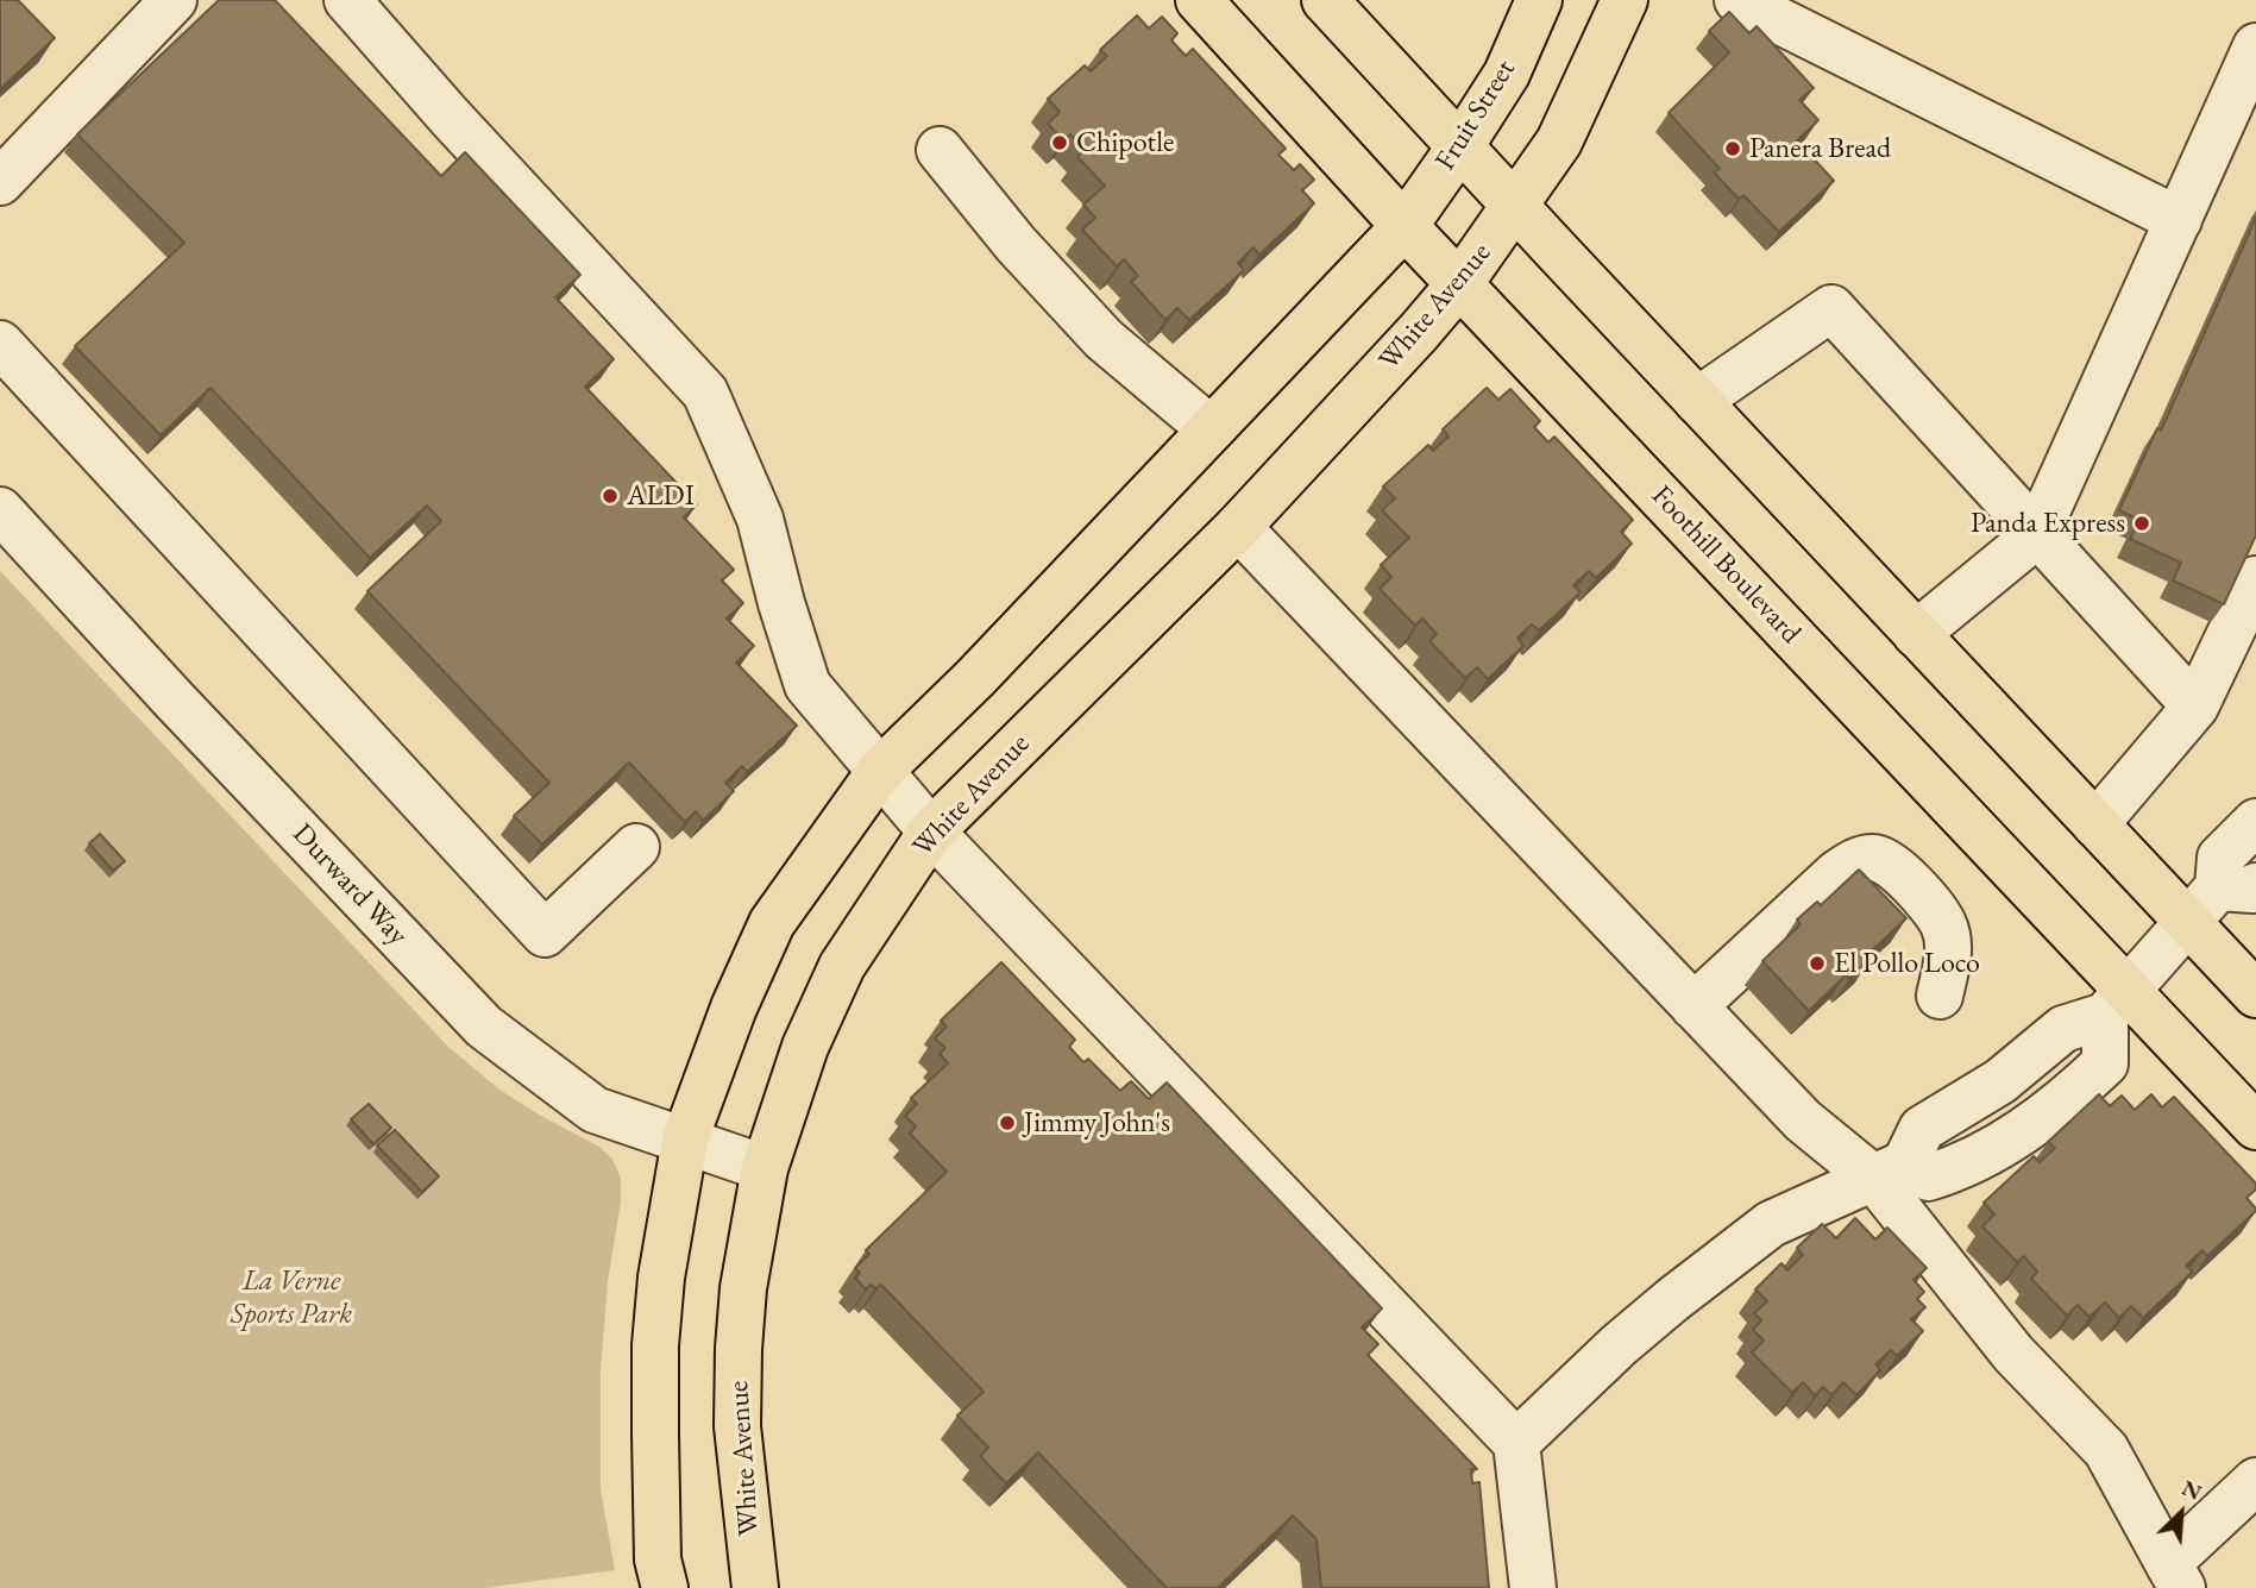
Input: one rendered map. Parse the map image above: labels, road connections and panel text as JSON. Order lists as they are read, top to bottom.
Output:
{
  "streets": {
    "main road": ["Fruit Street", "White Avenue", "Foothill Boulevard"],
    "street": ["Durward Way"]
  },
  "crossings": [
    ["Fruit Street", "Foothill Boulevard"],
    ["White Avenue", "Foothill Boulevard"],
    ["White Avenue", "Durward Way"]
  ],
  "parks": ["La Verne Sports Park"],
  "places": [
    "Chipotle",
    "Panera Bread",
    "ALDI",
    "Panda Express",
    "El Pollo Loco",
    "Jimmy John's"
  ],
  "north": "top right"
}
